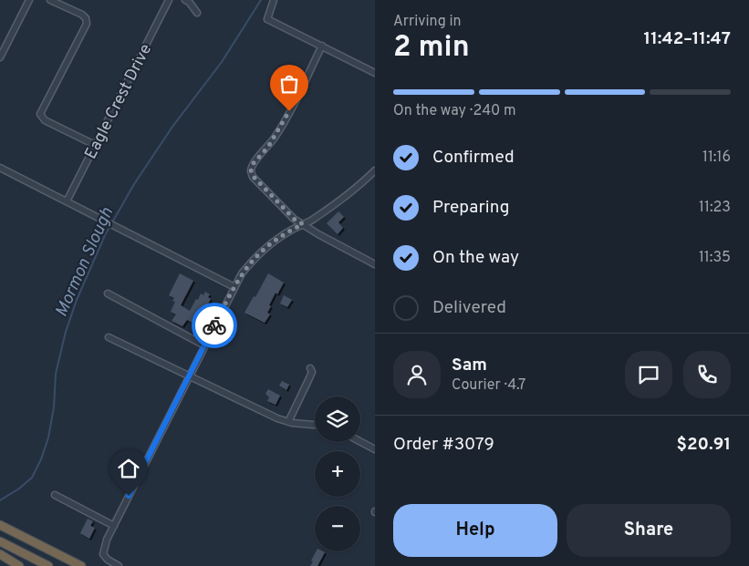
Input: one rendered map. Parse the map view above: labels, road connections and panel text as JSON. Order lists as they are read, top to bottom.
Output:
{
  "streets": {
    "street": ["Eagle Crest Drive"]
  },
  "water": ["Mormon Slough"],
  "page": {
    "heading": ["2 min", "Arriving in", "11:42–11:47"],
    "panel": [
      "Sam",
      "Courier · 4.7",
      "Order #3079",
      "$20.91"
    ],
    "bar": "On the way · 240 m",
    "list": [
      ["Confirmed", "11:16"],
      ["Preparing", "11:23"],
      ["On the way", "11:35"],
      "Delivered"
    ],
    "map_buttons": ["+", "−"],
    "buttons": ["Help", "Share"]
  }
}
